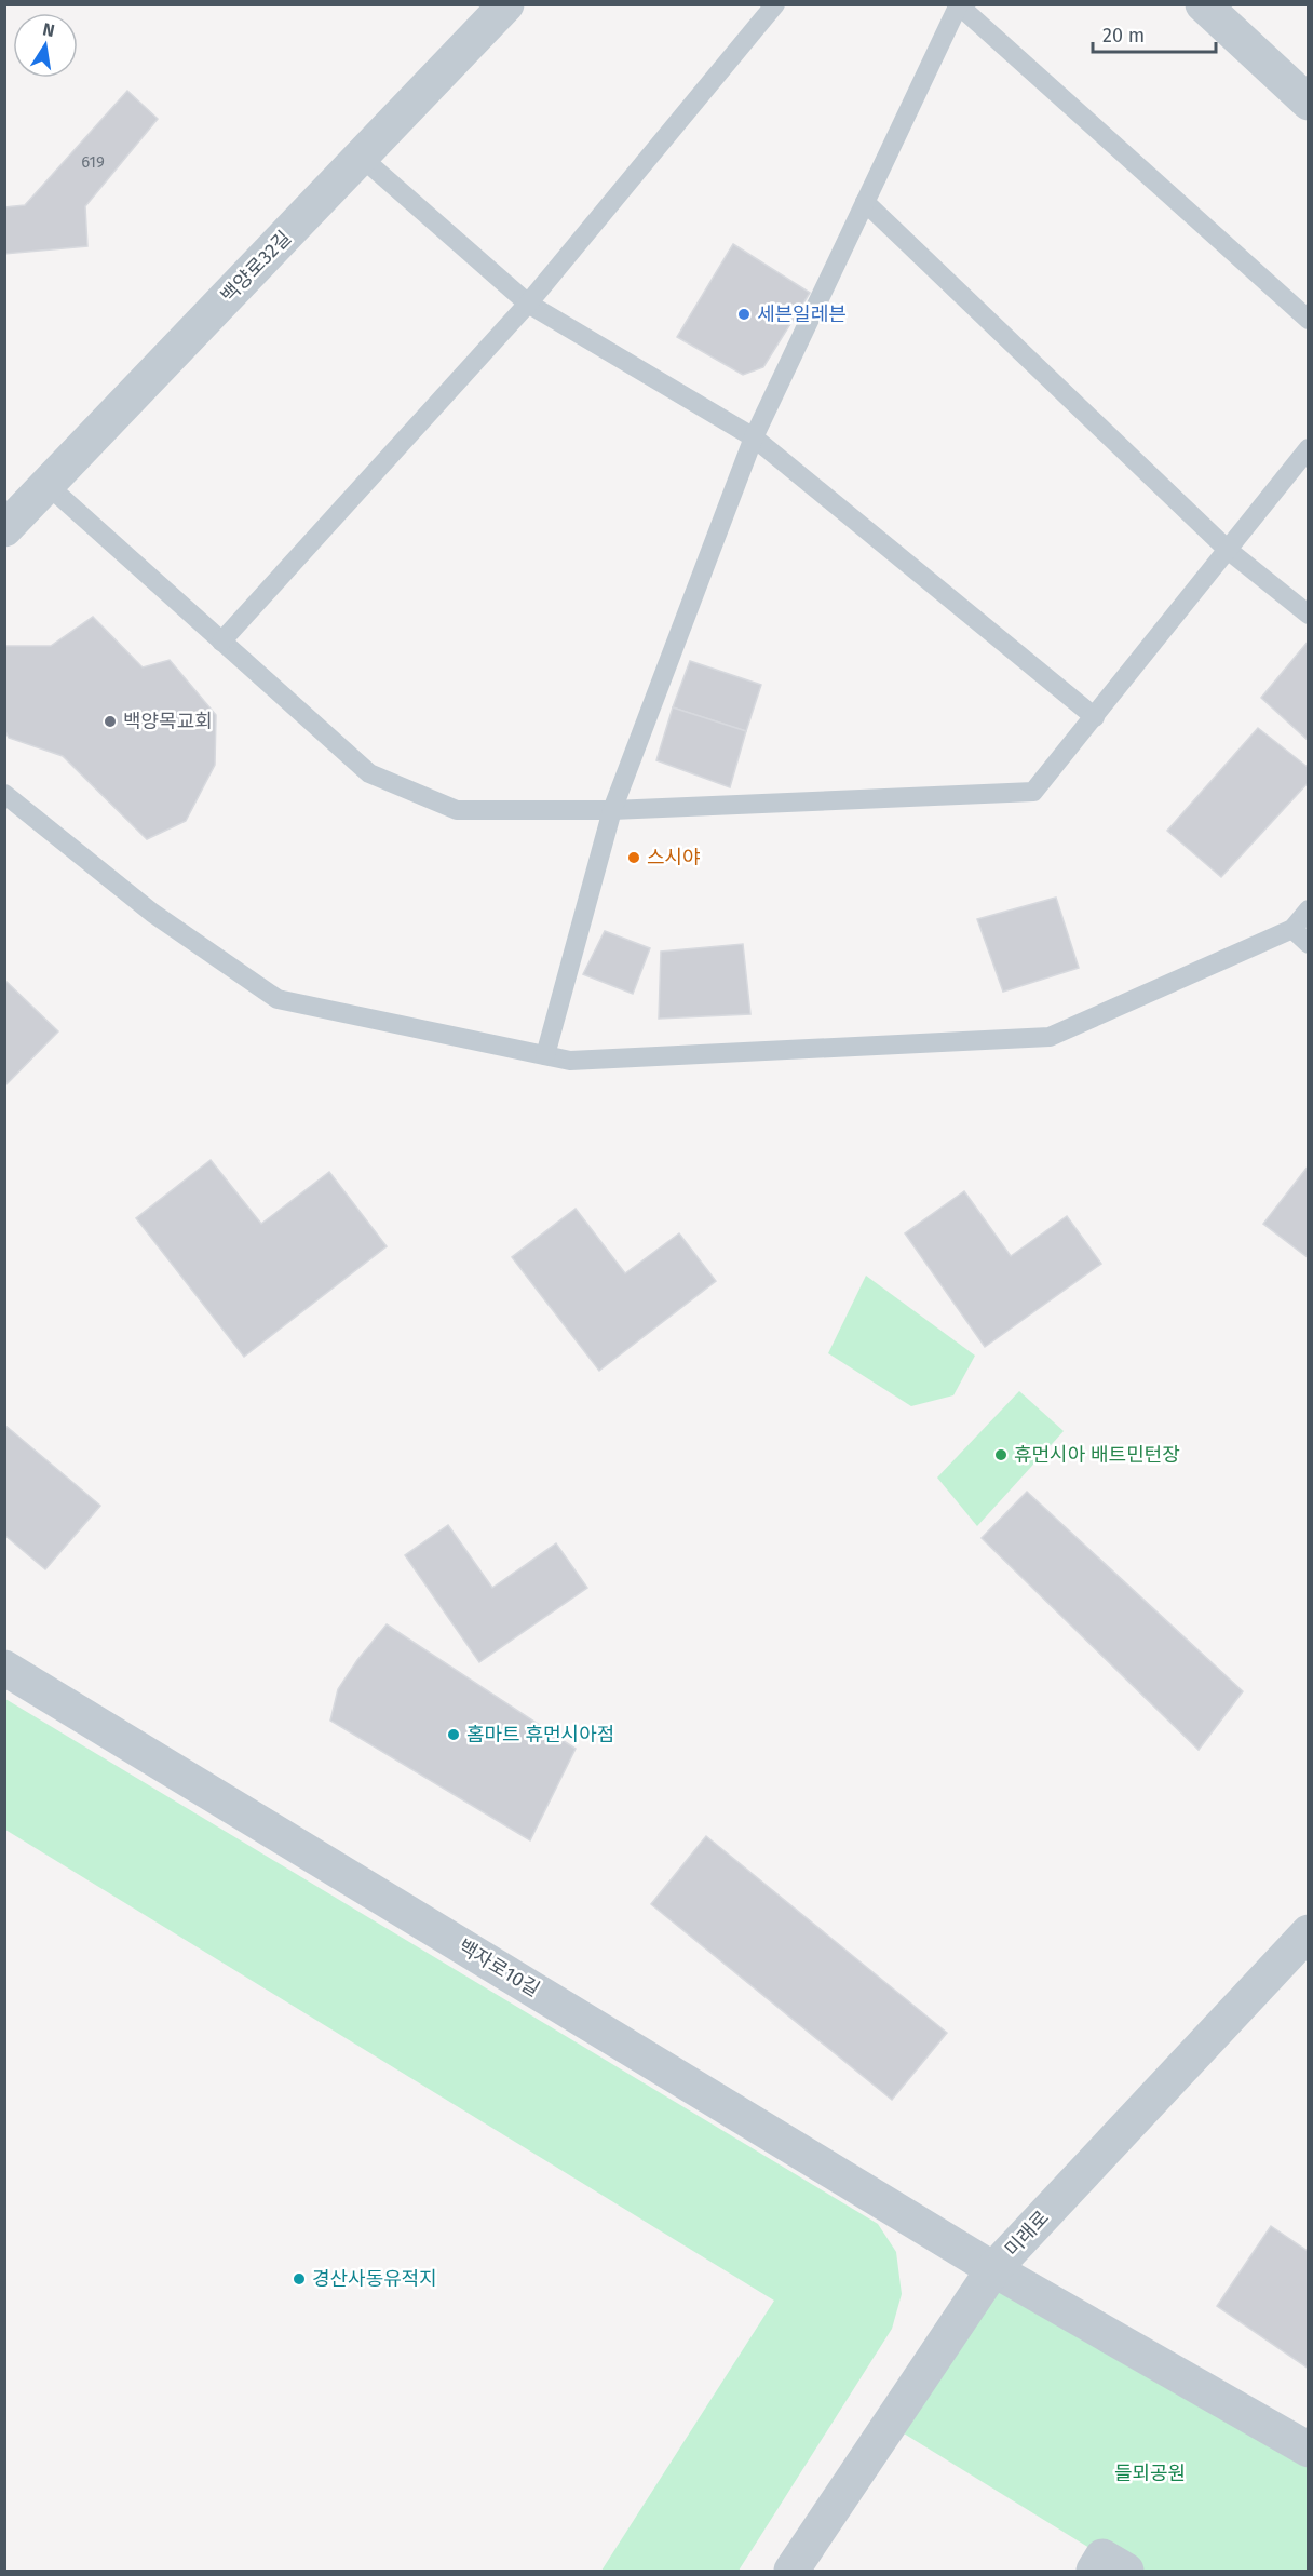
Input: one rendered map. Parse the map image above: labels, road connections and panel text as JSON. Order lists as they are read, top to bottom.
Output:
{
  "streets": {
    "street": ["백양로32길", "백자로10길", "미래로"]
  },
  "crossings": [
    ["백자로10길", "미래로"]
  ],
  "parks": ["들뫼공원"],
  "places": [
    "세븐일레븐",
    "백양목교회",
    "스시야",
    "휴먼시아 배트민턴장",
    "홈마트 휴먼시아점",
    "경산사동유적지"
  ],
  "house_numbers": ["619"],
  "scale_bar": "20 m",
  "north": "top"
}
